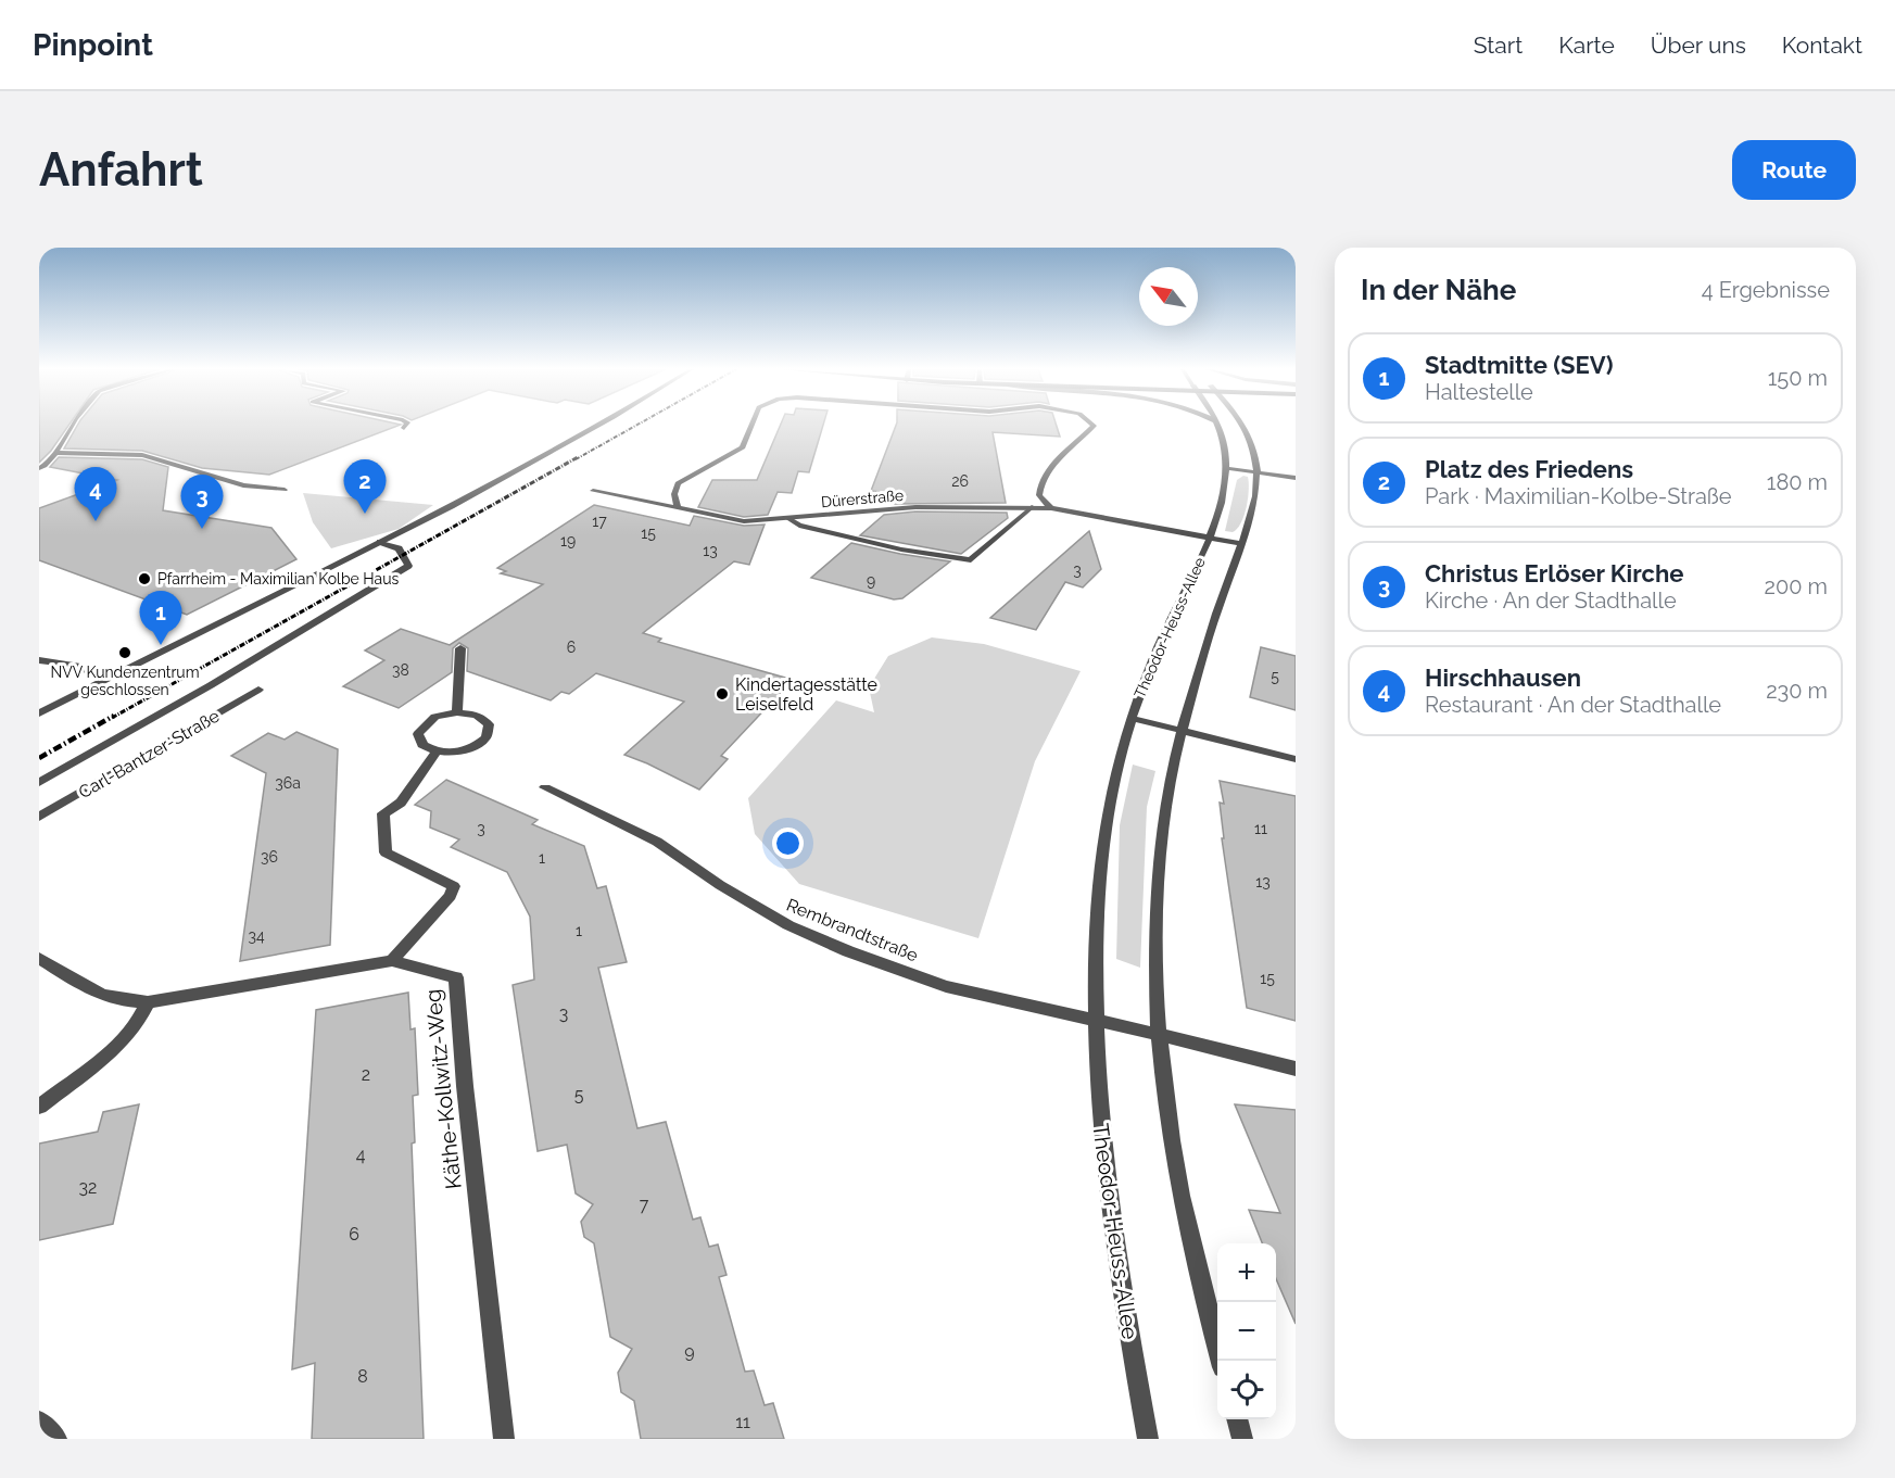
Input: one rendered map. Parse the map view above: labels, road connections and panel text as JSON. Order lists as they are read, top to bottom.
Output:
{
  "streets": {
    "street": [
      "Dürerstraße",
      "Theodor-Heuss-Allee",
      "Carl-Bantzer-Straße",
      "Rembrandtstraße",
      "Käthe-Kollwitz-Weg"
    ]
  },
  "crossings": [
    ["Dürerstraße", "Theodor-Heuss-Allee"],
    ["Theodor-Heuss-Allee", "Rembrandtstraße"]
  ],
  "places": ["Pfarrheim - Maximilian Kolbe Haus", "NVV Kundenzentrum geschlossen", "Kindertagesstätte Leiselfeld"],
  "house_numbers": [
    "26",
    "17",
    "15",
    "19",
    "13",
    "3",
    "9",
    "6",
    "38",
    "5",
    "36a",
    "3",
    "11",
    "36",
    "1",
    "13",
    "1",
    "34",
    "15",
    "3",
    "2",
    "5",
    "4",
    "32",
    "7",
    "6",
    "9",
    "8",
    "11"
  ],
  "north": "top left",
  "page": {
    "header": "Pinpoint",
    "nav": [
      "Start",
      "Karte",
      "Über uns",
      "Kontakt"
    ],
    "buttons": "Route",
    "title": "Anfahrt",
    "heading": ["In der Nähe", "4 Ergebnisse"],
    "list": [
      {
        "mark": "1",
        "name": "Stadtmitte (SEV)",
        "note": "Haltestelle",
        "value": "150 m"
      },
      {
        "mark": "2",
        "name": "Platz des Friedens",
        "note": "Park · Maximilian-Kolbe-Straße",
        "value": "180 m"
      },
      {
        "mark": "3",
        "name": "Christus Erlöser Kirche",
        "note": "Kirche · An der Stadthalle",
        "value": "200 m"
      },
      {
        "mark": "4",
        "name": "Hirschhausen",
        "note": "Restaurant · An der Stadthalle",
        "value": "230 m"
      }
    ],
    "pins": [
      "2",
      "4",
      "3",
      "1"
    ],
    "map_buttons": ["+", "−"]
  }
}
